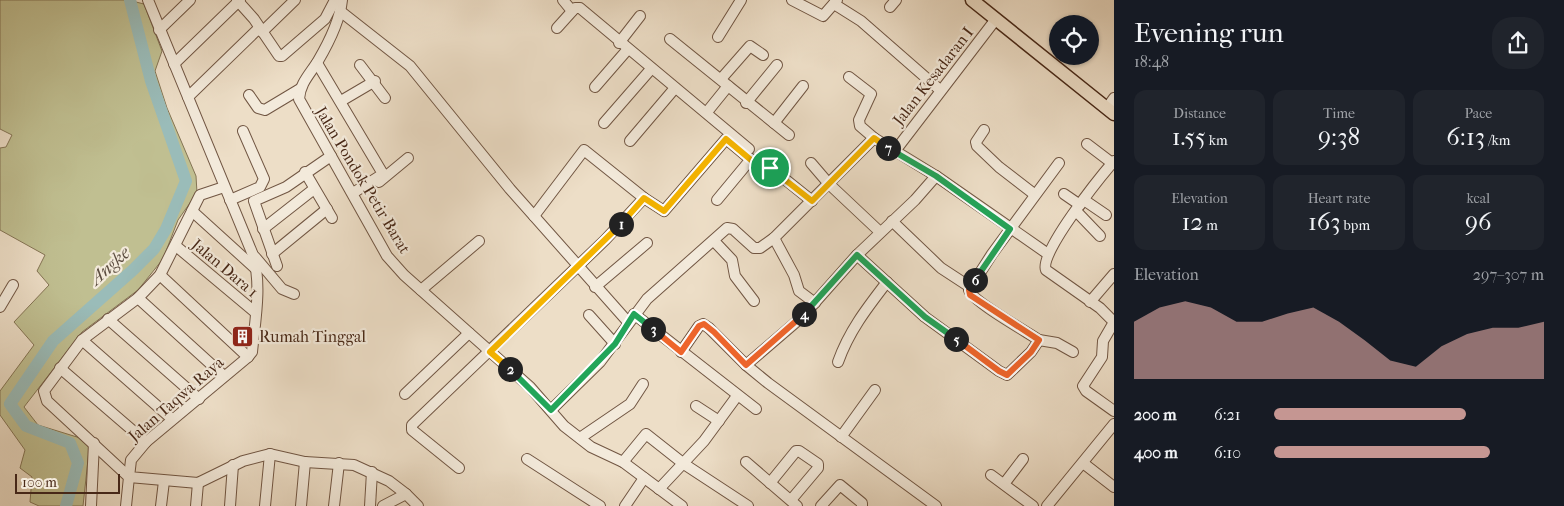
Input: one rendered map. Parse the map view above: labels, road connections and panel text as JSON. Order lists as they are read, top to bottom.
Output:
{
  "streets": {
    "street": [
      "Jalan Kesadaran I",
      "Jalan Pondok Petir Barat",
      "Jalan Dara 1",
      "Jalan Taqwa Raya"
    ]
  },
  "crossings": [
    ["Jalan Dara 1", "Jalan Taqwa Raya"]
  ],
  "water": ["Angke"],
  "places": {
    "building": ["Rumah Tinggal"]
  },
  "scale_bar": "100 m",
  "page": {
    "heading": ["Evening run", "18:48"],
    "stats": [
      ["Distance", "1.55 km"],
      ["Time", "9:38"],
      ["Pace", "6:13 /km"],
      ["Elevation", "12 m"],
      ["Heart rate", "163 bpm"],
      ["kcal", "96"]
    ],
    "pins": [
      "7",
      "1",
      "6",
      "4",
      "3",
      "5",
      "2"
    ],
    "chart": ["Elevation", "297–307 m"],
    "list": [
      {
        "name": "200 m",
        "note": "6:21"
      },
      {
        "name": "400 m",
        "note": "6:10"
      }
    ],
    "scale": "100 m"
  }
}
